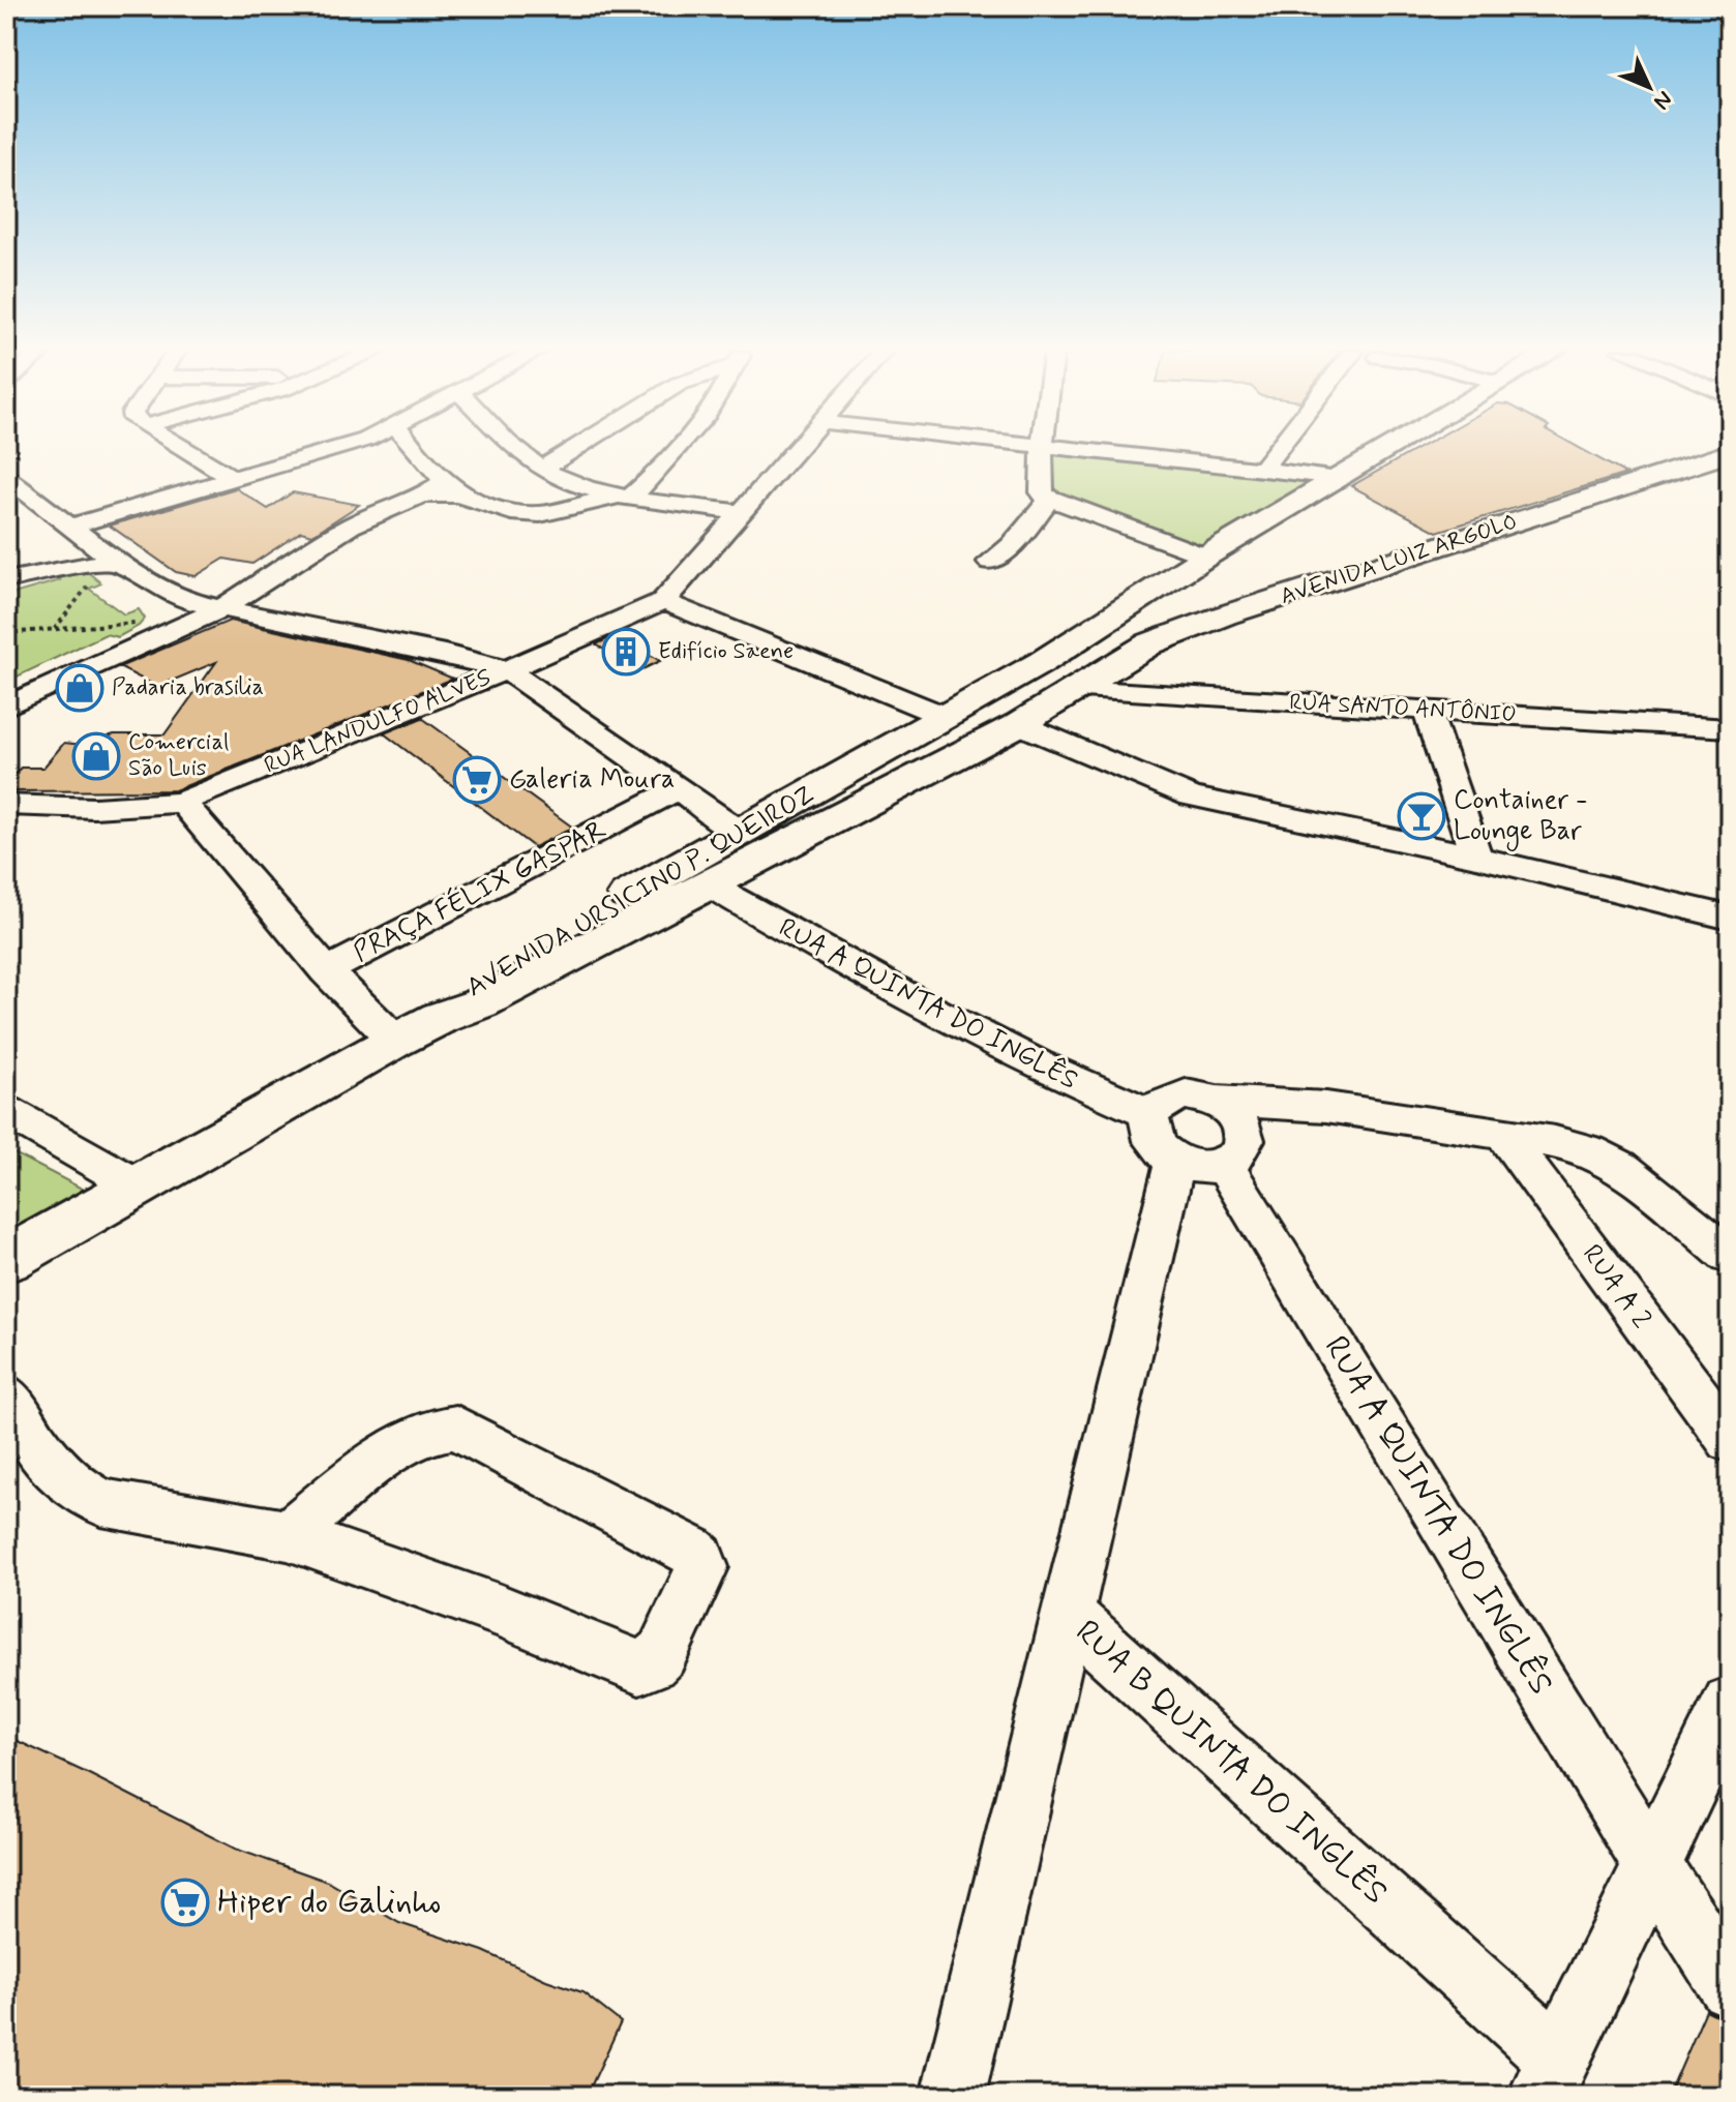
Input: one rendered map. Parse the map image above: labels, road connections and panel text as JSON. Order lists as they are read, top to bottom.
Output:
{
  "streets": {
    "main road": ["AVENIDA LUIZ ARGOLO", "AVENIDA URSICINO P. QUEIROZ"],
    "street": [
      "RUA SANTO ANTÔNIO",
      "RUA LANDULFO ALVES",
      "PRAÇA FÉLIX GASPAR",
      "RUA A QUINTA DO INGLÊS",
      "RUA A 2",
      "RUA B QUINTA DO INGLÊS"
    ]
  },
  "crossings": [
    ["AVENIDA LUIZ ARGOLO", "AVENIDA URSICINO P. QUEIROZ"],
    ["RUA SANTO ANTÔNIO", "AVENIDA URSICINO P. QUEIROZ"],
    ["AVENIDA URSICINO P. QUEIROZ", "RUA A QUINTA DO INGLÊS"],
    ["RUA A QUINTA DO INGLÊS", "RUA B QUINTA DO INGLÊS"]
  ],
  "places": {
    "building": ["Edifício Saene"],
    "shop": ["Padaria brasilia", "Comercial São Luis"],
    "supermarket": ["Galeria Moura", "Hiper do Galinho"],
    "bar": ["Container - Lounge Bar"]
  },
  "north": "bottom right"
}
